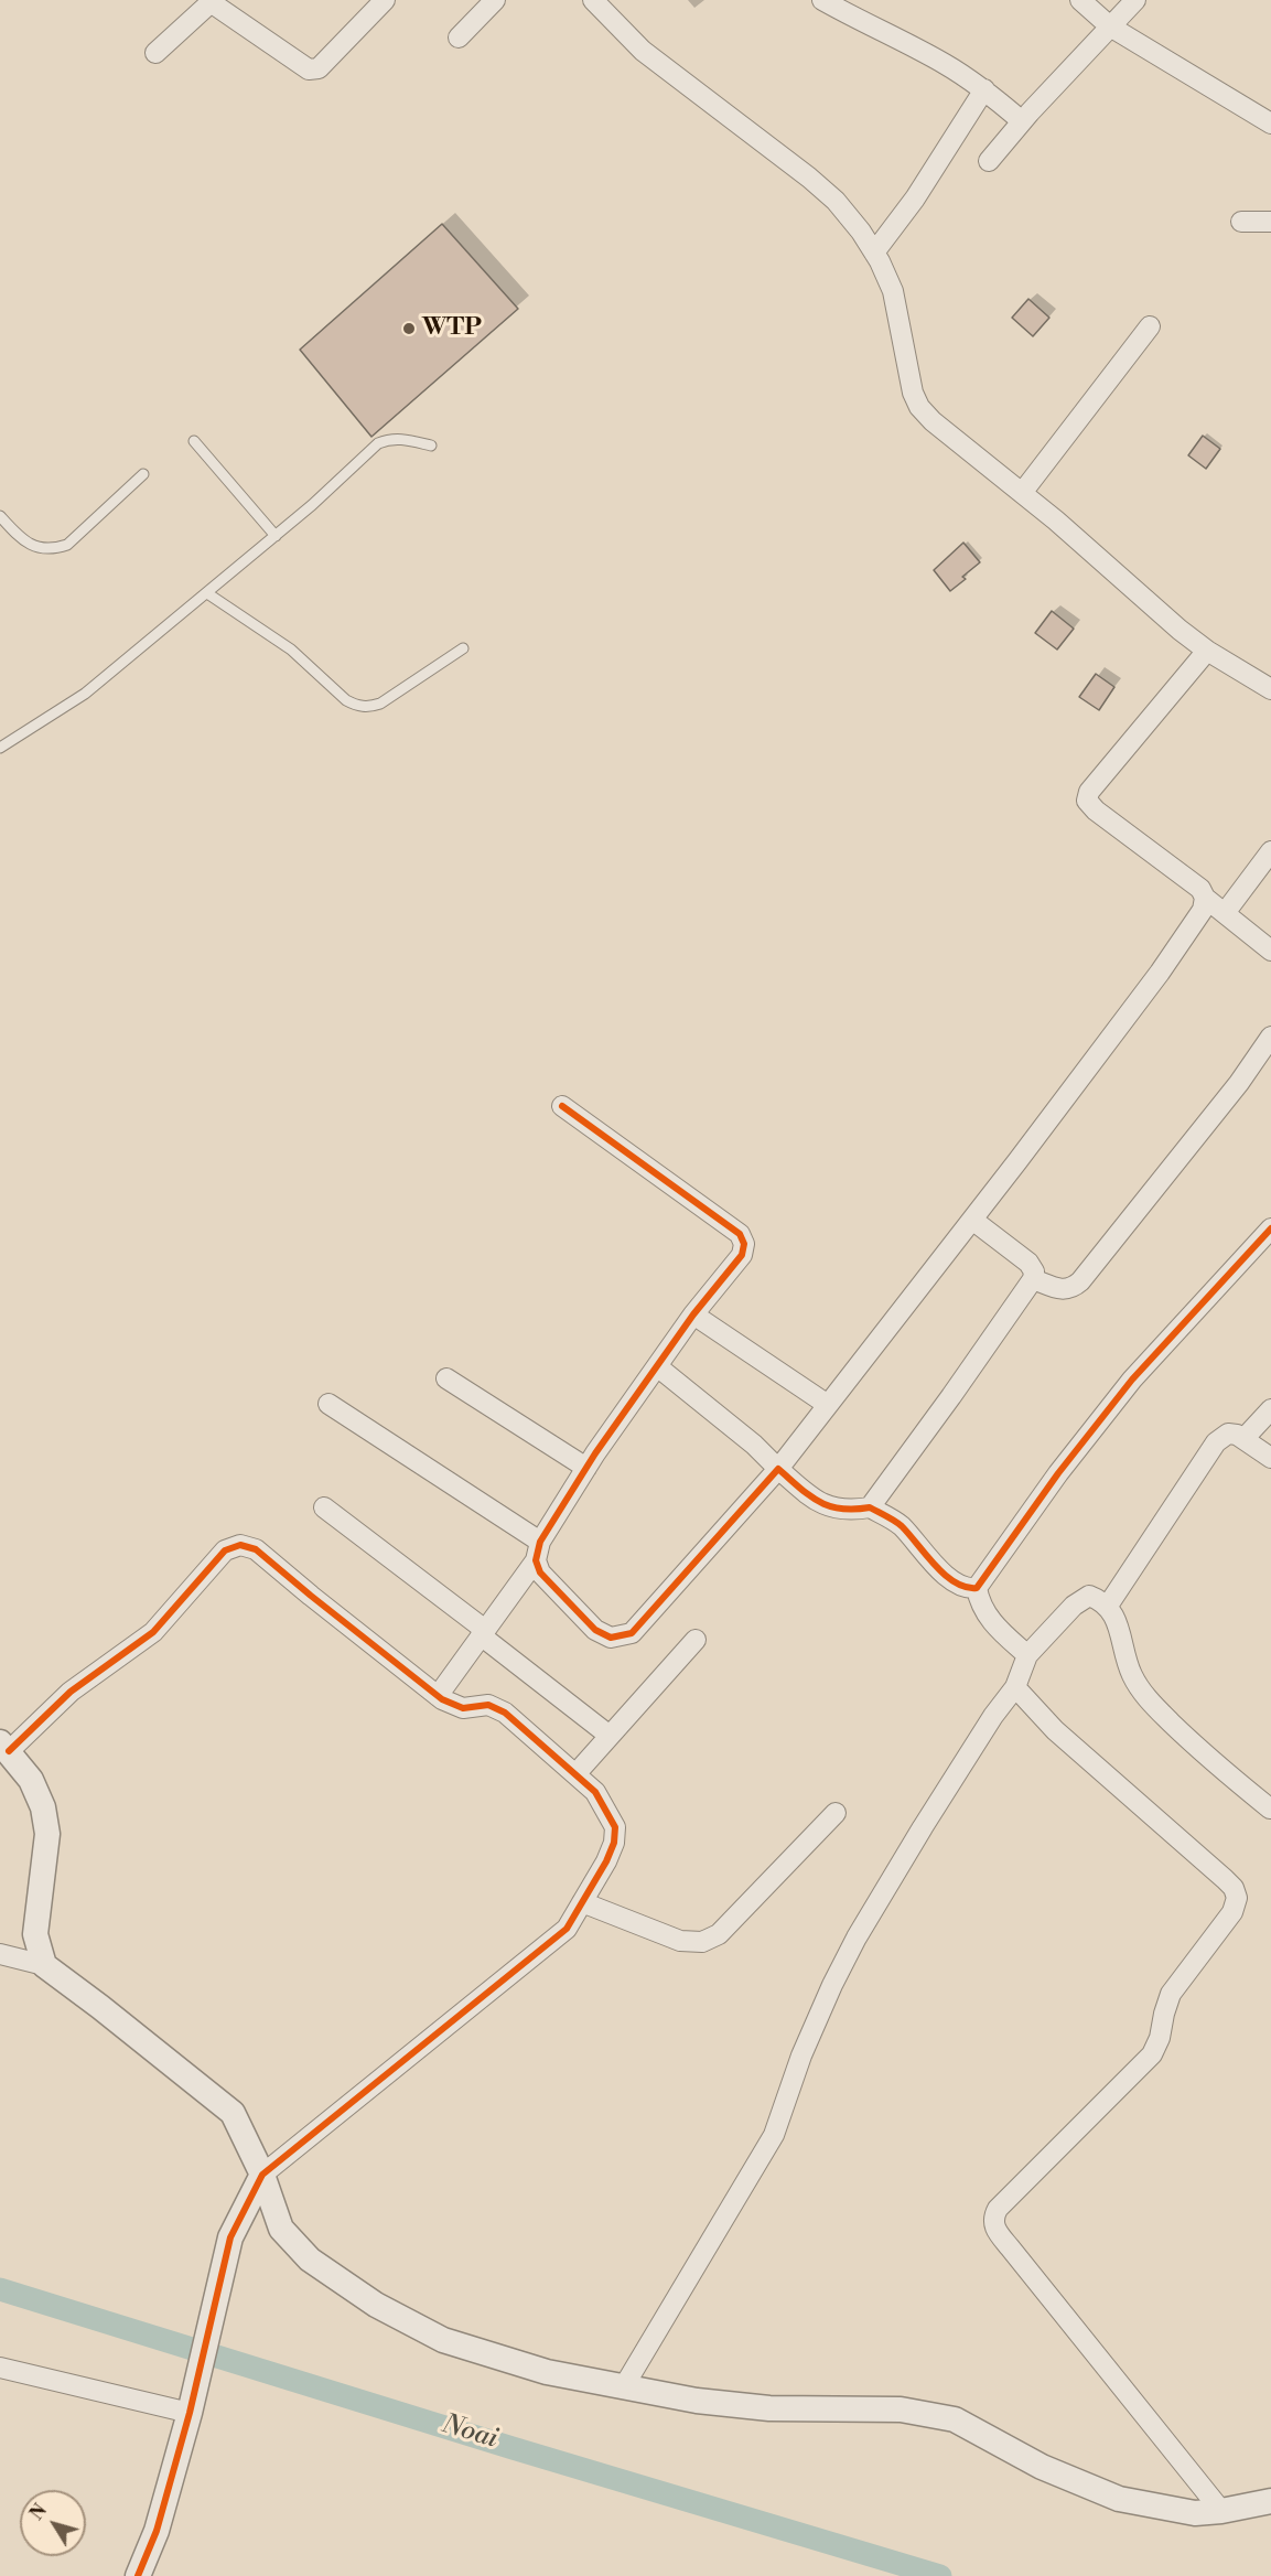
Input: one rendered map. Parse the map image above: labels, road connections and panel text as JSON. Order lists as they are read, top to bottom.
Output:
{
  "water": ["Noai"],
  "places": ["WTP"],
  "north": "top left"
}
